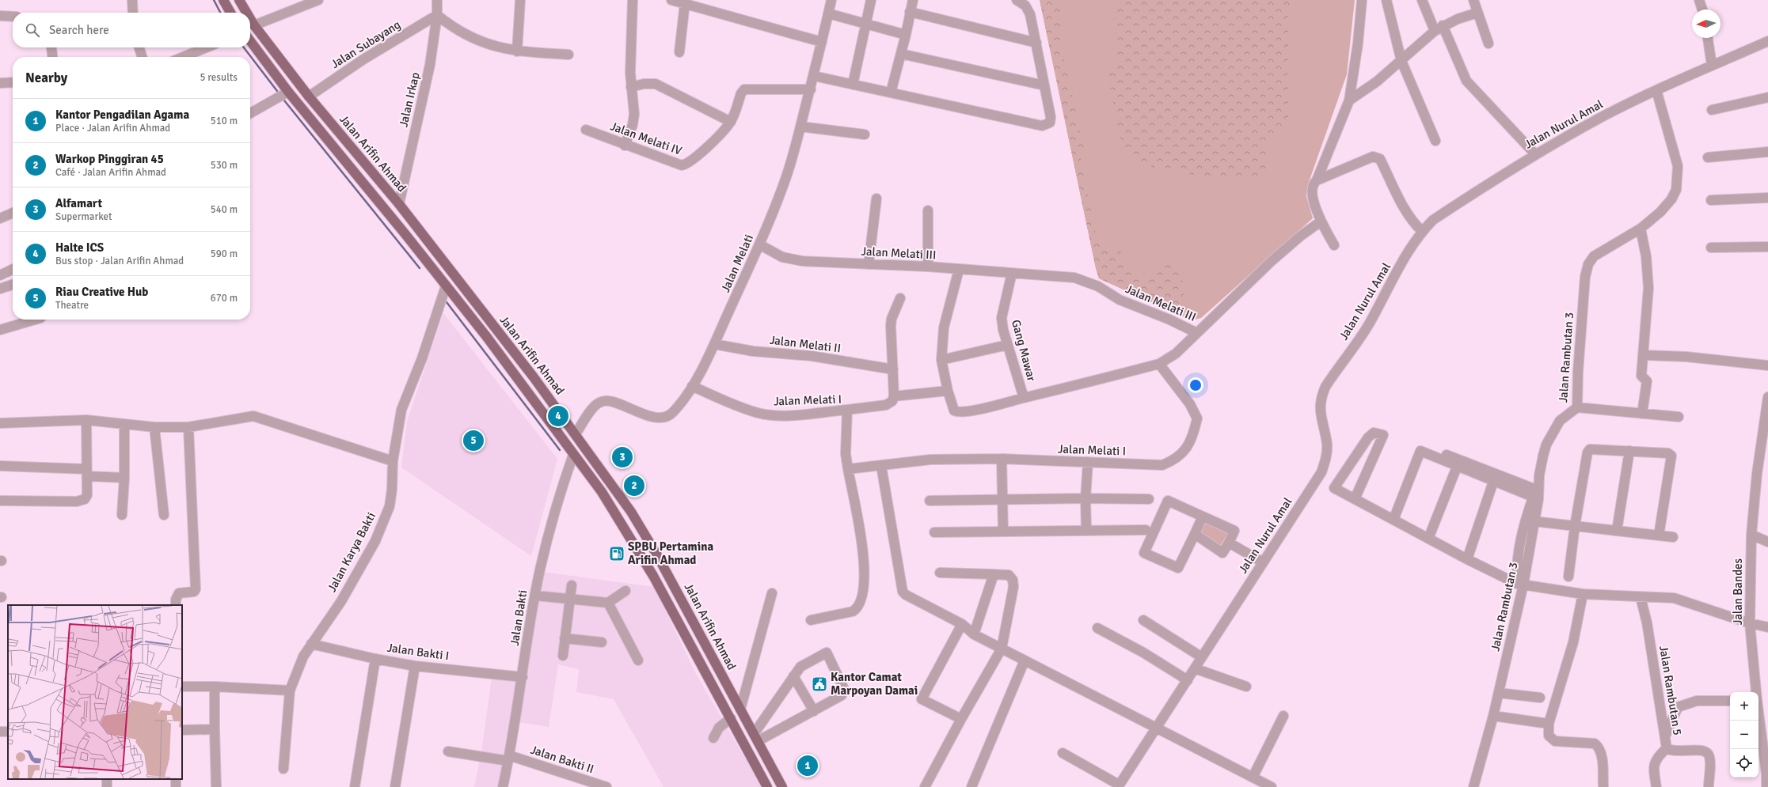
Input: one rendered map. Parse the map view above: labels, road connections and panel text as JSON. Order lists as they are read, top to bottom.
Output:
{
  "streets": {
    "main road": ["Jalan Arifin Ahmad"],
    "street": [
      "Jalan Subayang",
      "Jalan Irkap",
      "Jalan Nurul Amal",
      "Jalan Melati IV",
      "Jalan Melati III",
      "Jalan Melati",
      "Jalan Melati II",
      "Gang Mawar",
      "Jalan Rambutan 3",
      "Jalan Melati I",
      "Jalan Karya Bakti",
      "Jalan Bandes",
      "Jalan Bakti",
      "Jalan Bakti I",
      "Jalan Rambutan 5",
      "Jalan Bakti II"
    ]
  },
  "crossings": [
    ["Jalan Subayang", "Jalan Irkap"],
    ["Jalan Subayang", "Jalan Arifin Ahmad"],
    ["Jalan Irkap", "Jalan Arifin Ahmad"],
    ["Jalan Nurul Amal", "Jalan Rambutan 3"],
    ["Jalan Melati IV", "Jalan Melati"],
    ["Jalan Arifin Ahmad", "Jalan Melati"],
    ["Jalan Arifin Ahmad", "Jalan Karya Bakti"],
    ["Jalan Arifin Ahmad", "Jalan Bakti"],
    ["Jalan Melati III", "Jalan Melati"],
    ["Jalan Melati III", "Gang Mawar"],
    ["Jalan Melati", "Jalan Melati II"],
    ["Jalan Melati", "Jalan Melati I"],
    ["Jalan Karya Bakti", "Jalan Bakti I"],
    ["Jalan Bakti", "Jalan Bakti I"],
    ["Jalan Bakti", "Jalan Bakti II"]
  ],
  "places": {
    "fuel station": ["SPBU Pertamina Arifin Ahmad"],
    "public building": ["Kantor Camat Marpoyan Damai"]
  },
  "north": "left",
  "page": {
    "search": "Search here",
    "heading": ["Nearby", "5 results"],
    "list": [
      {
        "mark": "1",
        "name": "Kantor Pengadilan Agama",
        "note": "Place · Jalan Arifin Ahmad",
        "value": "510 m"
      },
      {
        "mark": "2",
        "name": "Warkop Pinggiran 45",
        "note": "Café · Jalan Arifin Ahmad",
        "value": "530 m"
      },
      {
        "mark": "3",
        "name": "Alfamart",
        "note": "Supermarket",
        "value": "540 m"
      },
      {
        "mark": "4",
        "name": "Halte ICS",
        "note": "Bus stop · Jalan Arifin Ahmad",
        "value": "590 m"
      },
      {
        "mark": "5",
        "name": "Riau Creative Hub",
        "note": "Theatre",
        "value": "670 m"
      }
    ],
    "pins": [
      "4",
      "5",
      "3",
      "2",
      "1"
    ],
    "map_buttons": ["+", "−"]
  }
}
